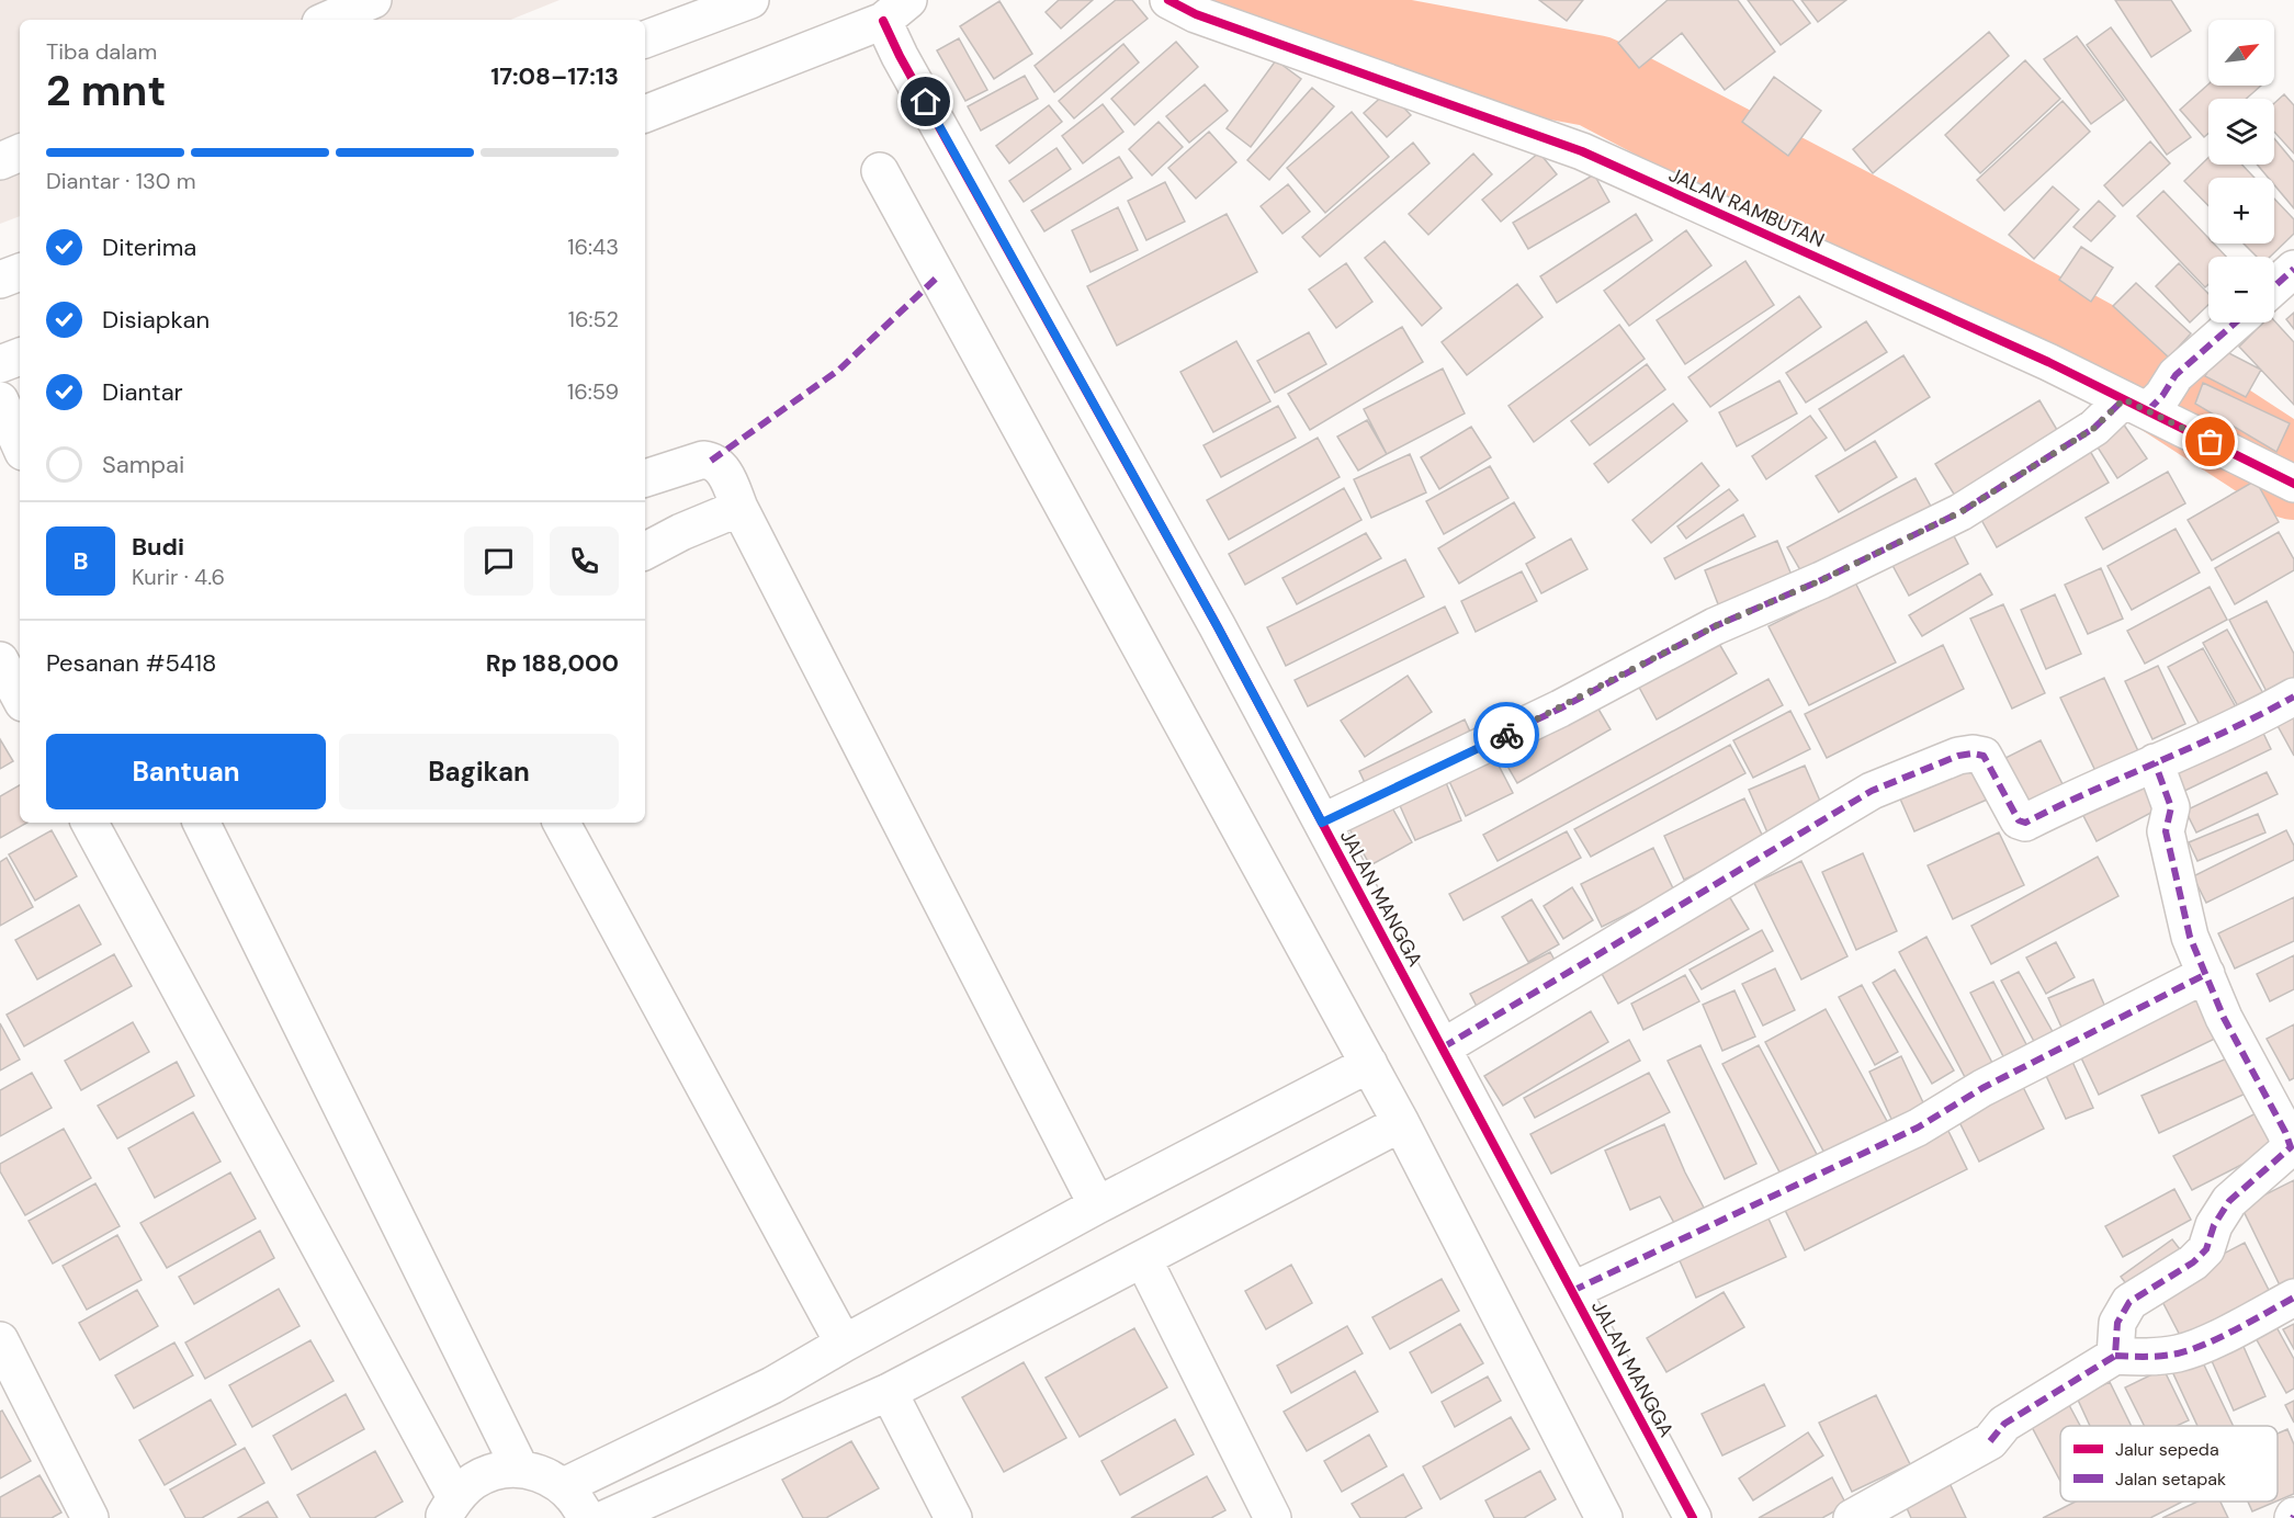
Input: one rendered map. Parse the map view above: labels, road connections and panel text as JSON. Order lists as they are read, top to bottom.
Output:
{
  "streets": {
    "street": ["JALAN RAMBUTAN", "JALAN MANGGA"]
  },
  "legend": ["Jalur sepeda", "Jalan setapak"],
  "north": "top right",
  "page": {
    "map_buttons": ["+", "−"],
    "heading": ["2 mnt", "Tiba dalam", "17:08–17:13"],
    "panel": [
      "Budi",
      "Kurir · 4.6",
      "Pesanan #5418",
      "Rp 188,000"
    ],
    "bar": "Diantar · 130 m",
    "list": [
      ["Diterima", "16:43"],
      ["Disiapkan", "16:52"],
      ["Diantar", "16:59"],
      "Sampai"
    ],
    "round": "B",
    "buttons": ["Bantuan", "Bagikan"]
  }
}
